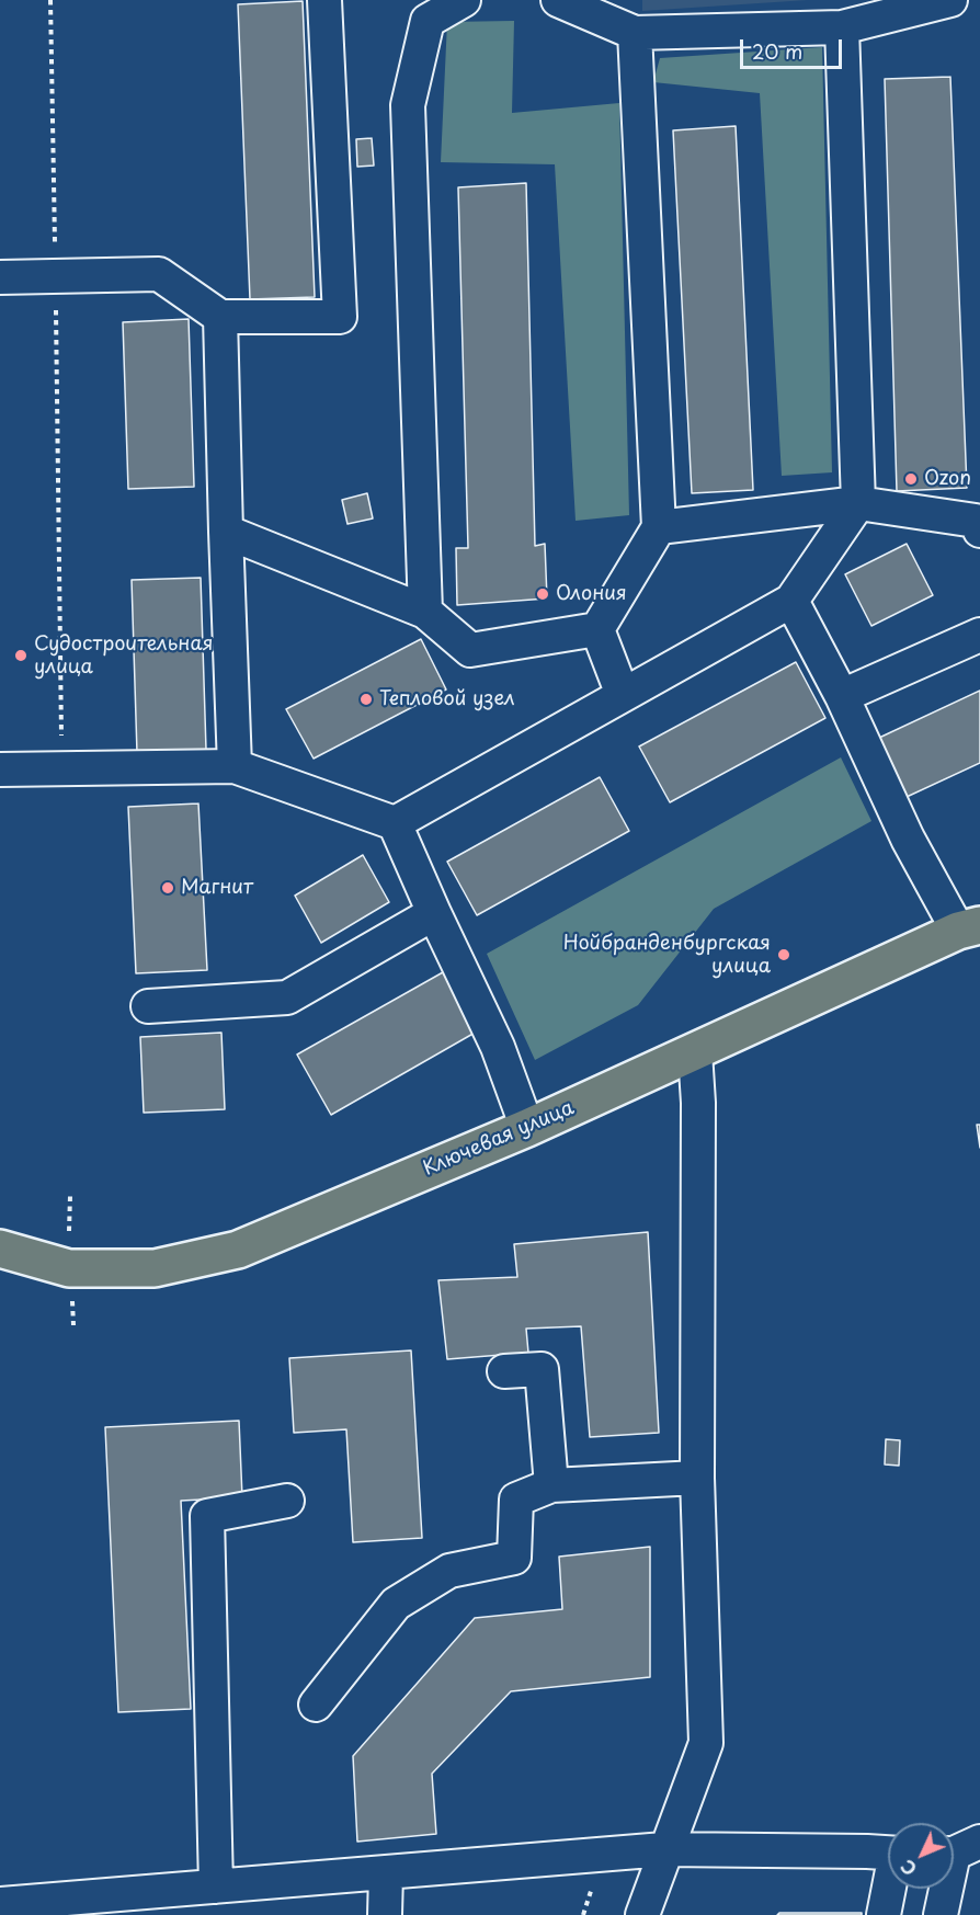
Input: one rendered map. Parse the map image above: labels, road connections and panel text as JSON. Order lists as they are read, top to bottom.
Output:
{
  "streets": {
    "main road": ["Ключевая улица"]
  },
  "places": [
    "Ozon",
    "Олония",
    "Судостроительная улица",
    "Тепловой узел",
    "Магнит",
    "Нойбранденбургская улица"
  ],
  "scale_bar": "20 m",
  "north": "bottom left"
}
